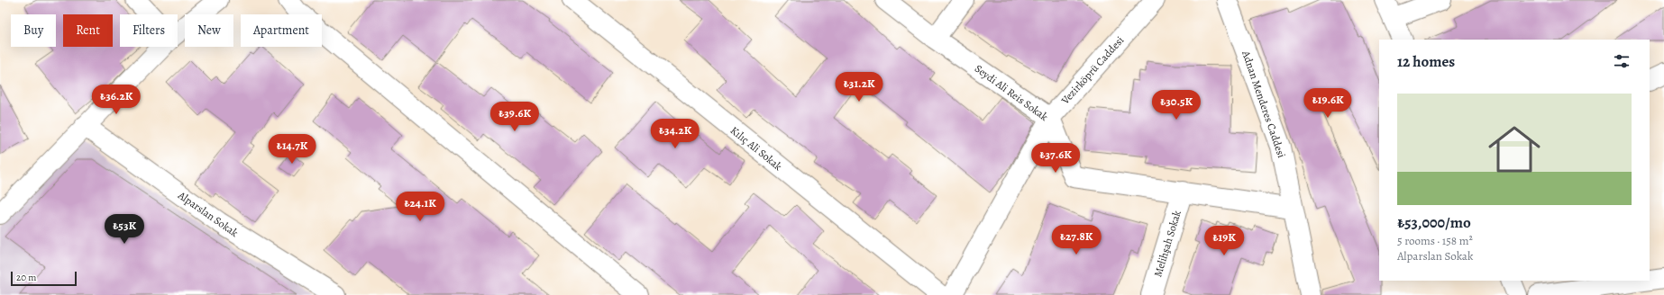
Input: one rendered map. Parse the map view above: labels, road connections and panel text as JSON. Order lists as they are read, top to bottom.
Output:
{
  "streets": {
    "street": [
      "Vezirköprü Caddesi",
      "Seydi Ali Reis Sokak",
      "Adnan Menderes Caddesi",
      "Kılıç Ali Sokak",
      "Alparslan Sokak",
      "Melihşah Sokak"
    ]
  },
  "crossings": [
    ["Vezirköprü Caddesi", "Seydi Ali Reis Sokak"],
    ["Seydi Ali Reis Sokak", "Adnan Menderes Caddesi"],
    ["Seydi Ali Reis Sokak", "Melihşah Sokak"]
  ],
  "scale_bar": "20 m",
  "page": {
    "chip": [
      "Buy",
      "Rent",
      "Filters",
      "New",
      "Apartment"
    ],
    "heading": "12 homes",
    "price": [
      "₺31.2K",
      "₺36.2K",
      "₺19.6K",
      "₺30.5K",
      "₺39.6K",
      "₺34.2K",
      "₺14.7K",
      "₺37.6K",
      "₺24.1K",
      "₺53K",
      "₺27.8K",
      "₺19K"
    ],
    "list": [
      {
        "name": "₺53,000/mo",
        "note": "5 rooms · 158 m² · Alparslan Sokak"
      }
    ],
    "scale": "20 m"
  }
}
